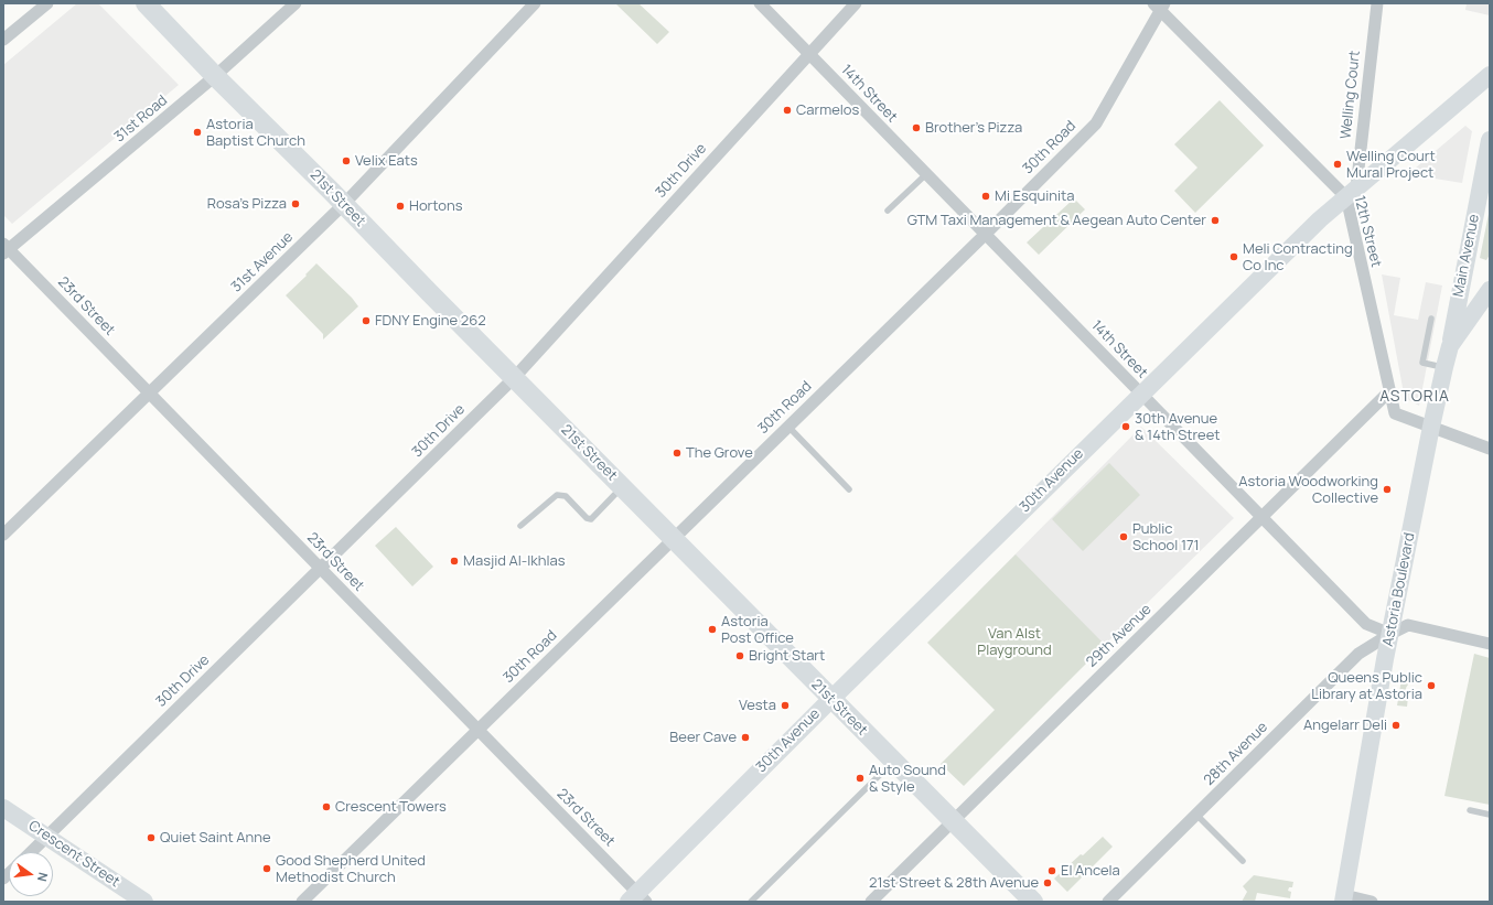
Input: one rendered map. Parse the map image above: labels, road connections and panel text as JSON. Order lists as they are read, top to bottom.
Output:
{
  "streets": {
    "main road": ["21st Street"],
    "street": [
      "14th Street",
      "Welling Court",
      "31st Road",
      "30th Road",
      "30th Drive",
      "12th Street",
      "Main Avenue",
      "31st Avenue",
      "23rd Street",
      "30th Avenue",
      "Astoria Boulevard",
      "29th Avenue",
      "28th Avenue",
      "Crescent Street"
    ]
  },
  "crossings": [
    ["14th Street", "30th Road"],
    ["14th Street", "30th Drive"],
    ["14th Street", "30th Avenue"],
    ["14th Street", "Astoria Boulevard"],
    ["14th Street", "29th Avenue"],
    ["14th Street", "28th Avenue"],
    ["Welling Court", "12th Street"],
    ["Welling Court", "30th Avenue"],
    ["31st Road", "21st Street"],
    ["31st Road", "23rd Street"],
    ["30th Road", "21st Street"],
    ["30th Road", "12th Street"],
    ["30th Road", "23rd Street"],
    ["30th Drive", "21st Street"],
    ["30th Drive", "23rd Street"],
    ["30th Drive", "Crescent Street"],
    ["21st Street", "31st Avenue"],
    ["21st Street", "30th Avenue"],
    ["21st Street", "29th Avenue"],
    ["12th Street", "30th Avenue"],
    ["12th Street", "Astoria Boulevard"],
    ["12th Street", "29th Avenue"],
    ["Main Avenue", "Astoria Boulevard"],
    ["31st Avenue", "23rd Street"],
    ["23rd Street", "30th Avenue"],
    ["Astoria Boulevard", "28th Avenue"]
  ],
  "districts": ["ASTORIA"],
  "parks": ["Van Alst Playground"],
  "places": [
    "Carmelos",
    "Brother’s Pizza",
    "Astoria Baptist Church",
    "Velix Eats",
    "Welling Court Mural Project",
    "Mi Esquinita",
    "Rosa’s Pizza",
    "Hortons",
    "GTM Taxi Management & Aegean Auto Center",
    "Meli Contracting Co Inc",
    "FDNY Engine 262",
    "30th Avenue & 14th Street",
    "The Grove",
    "Astoria Woodworking Collective",
    "Public School 171",
    "Masjid Al-Ikhlas",
    "Astoria Post Office",
    "Bright Start",
    "Queens Public Library at Astoria",
    "Vesta",
    "Angelarr Deli",
    "Beer Cave",
    "Auto Sound & Style",
    "Crescent Towers",
    "Quiet Saint Anne",
    "Good Shepherd United Methodist Church",
    "El Ancela",
    "21st Street & 28th Avenue"
  ],
  "north": "right"
}
